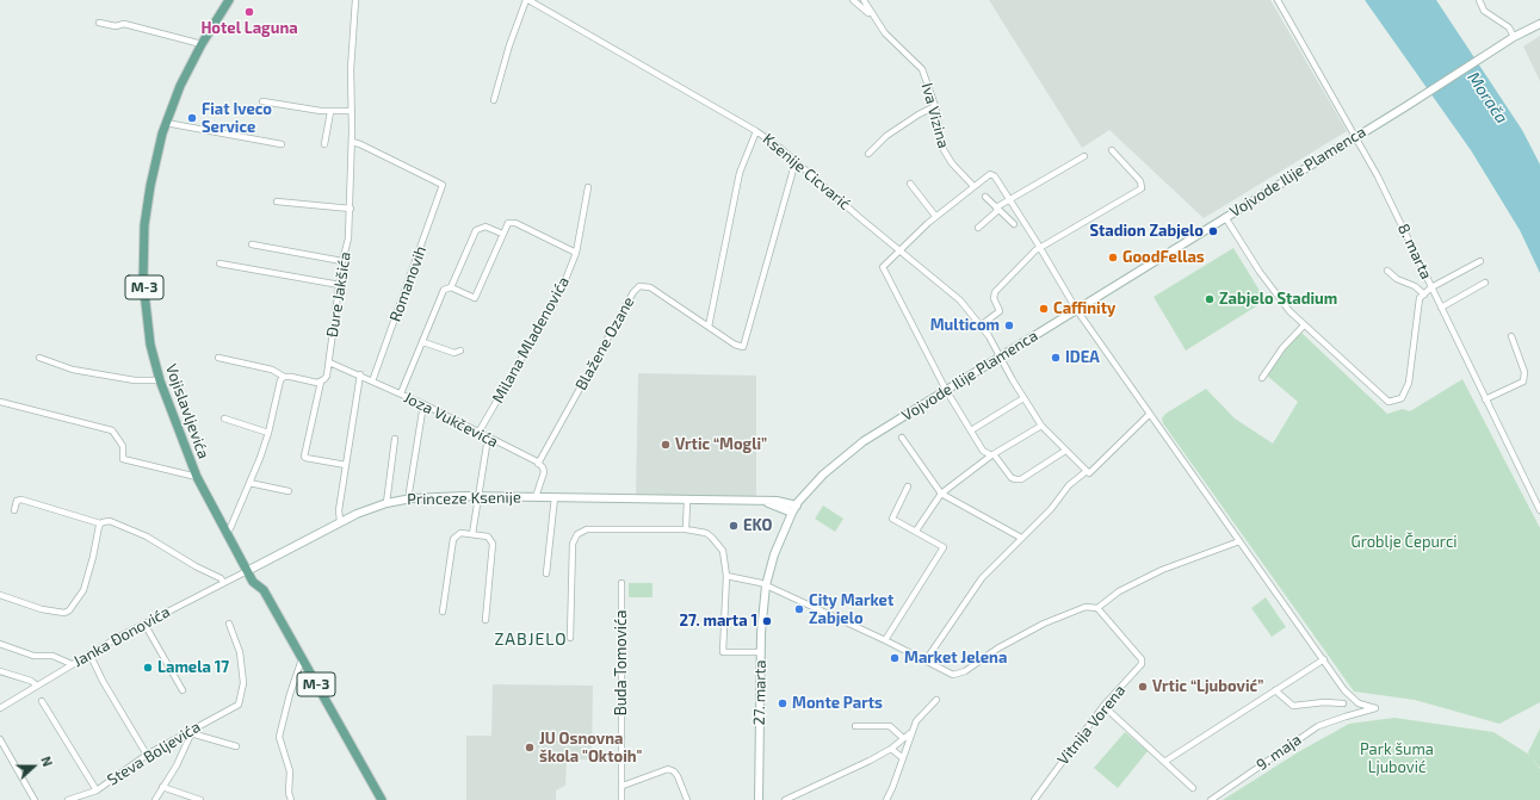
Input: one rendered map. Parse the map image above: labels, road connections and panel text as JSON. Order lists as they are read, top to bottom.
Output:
{
  "streets": {
    "main road": ["M-3", "Vojislavljevića"],
    "street": [
      "Iva Vizina",
      "Ksenije Cicvarić",
      "Vojvode Ilije Plamenca",
      "8. marta",
      "Romanovih",
      "Đure Jakšića",
      "Milana Mladenovića",
      "Blažene Ozane",
      "Joza Vukčevića",
      "Princeze Ksenije",
      "Janka Đonovića",
      "Buda Tomovića",
      "27. marta",
      "Vitnija Vorena",
      "9. maja",
      "Steva Boljevića"
    ]
  },
  "crossings": [
    ["Ksenije Cicvarić", "Vojvode Ilije Plamenca"],
    ["Ksenije Cicvarić", "Blažene Ozane"],
    ["Vojvode Ilije Plamenca", "8. marta"],
    ["Vojvode Ilije Plamenca", "Princeze Ksenije"],
    ["Vojvode Ilije Plamenca", "27. marta"],
    ["Romanovih", "Đure Jakšića"],
    ["Romanovih", "Joza Vukčevića"],
    ["Đure Jakšića", "Joza Vukčevića"],
    ["Milana Mladenovića", "Joza Vukčevića"],
    ["Blažene Ozane", "Joza Vukčevića"],
    ["Vojislavljevića", "Princeze Ksenije"],
    ["Vojislavljevića", "Janka Đonovića"],
    ["Princeze Ksenije", "Janka Đonovića"],
    ["Princeze Ksenije", "27. marta"]
  ],
  "districts": ["ZABJELO"],
  "water": ["Morača"],
  "parks": ["Groblje Čepurci", "Park šuma Ljubović"],
  "places": [
    "Hotel Laguna",
    "Fiat Iveco Service",
    "Stadion Zabjelo",
    "GoodFellas",
    "Zabjelo Stadium",
    "Caffinity",
    "Multicom",
    "IDEA",
    "Vrtic “Mogli”",
    "EKO",
    "City Market Zabjelo",
    "27. marta 1",
    "Market Jelena",
    "Lamela 17",
    "Vrtic “Ljubović”",
    "Monte Parts",
    "JU Osnovna škola \"Oktoih\""
  ],
  "north": "right"
}
